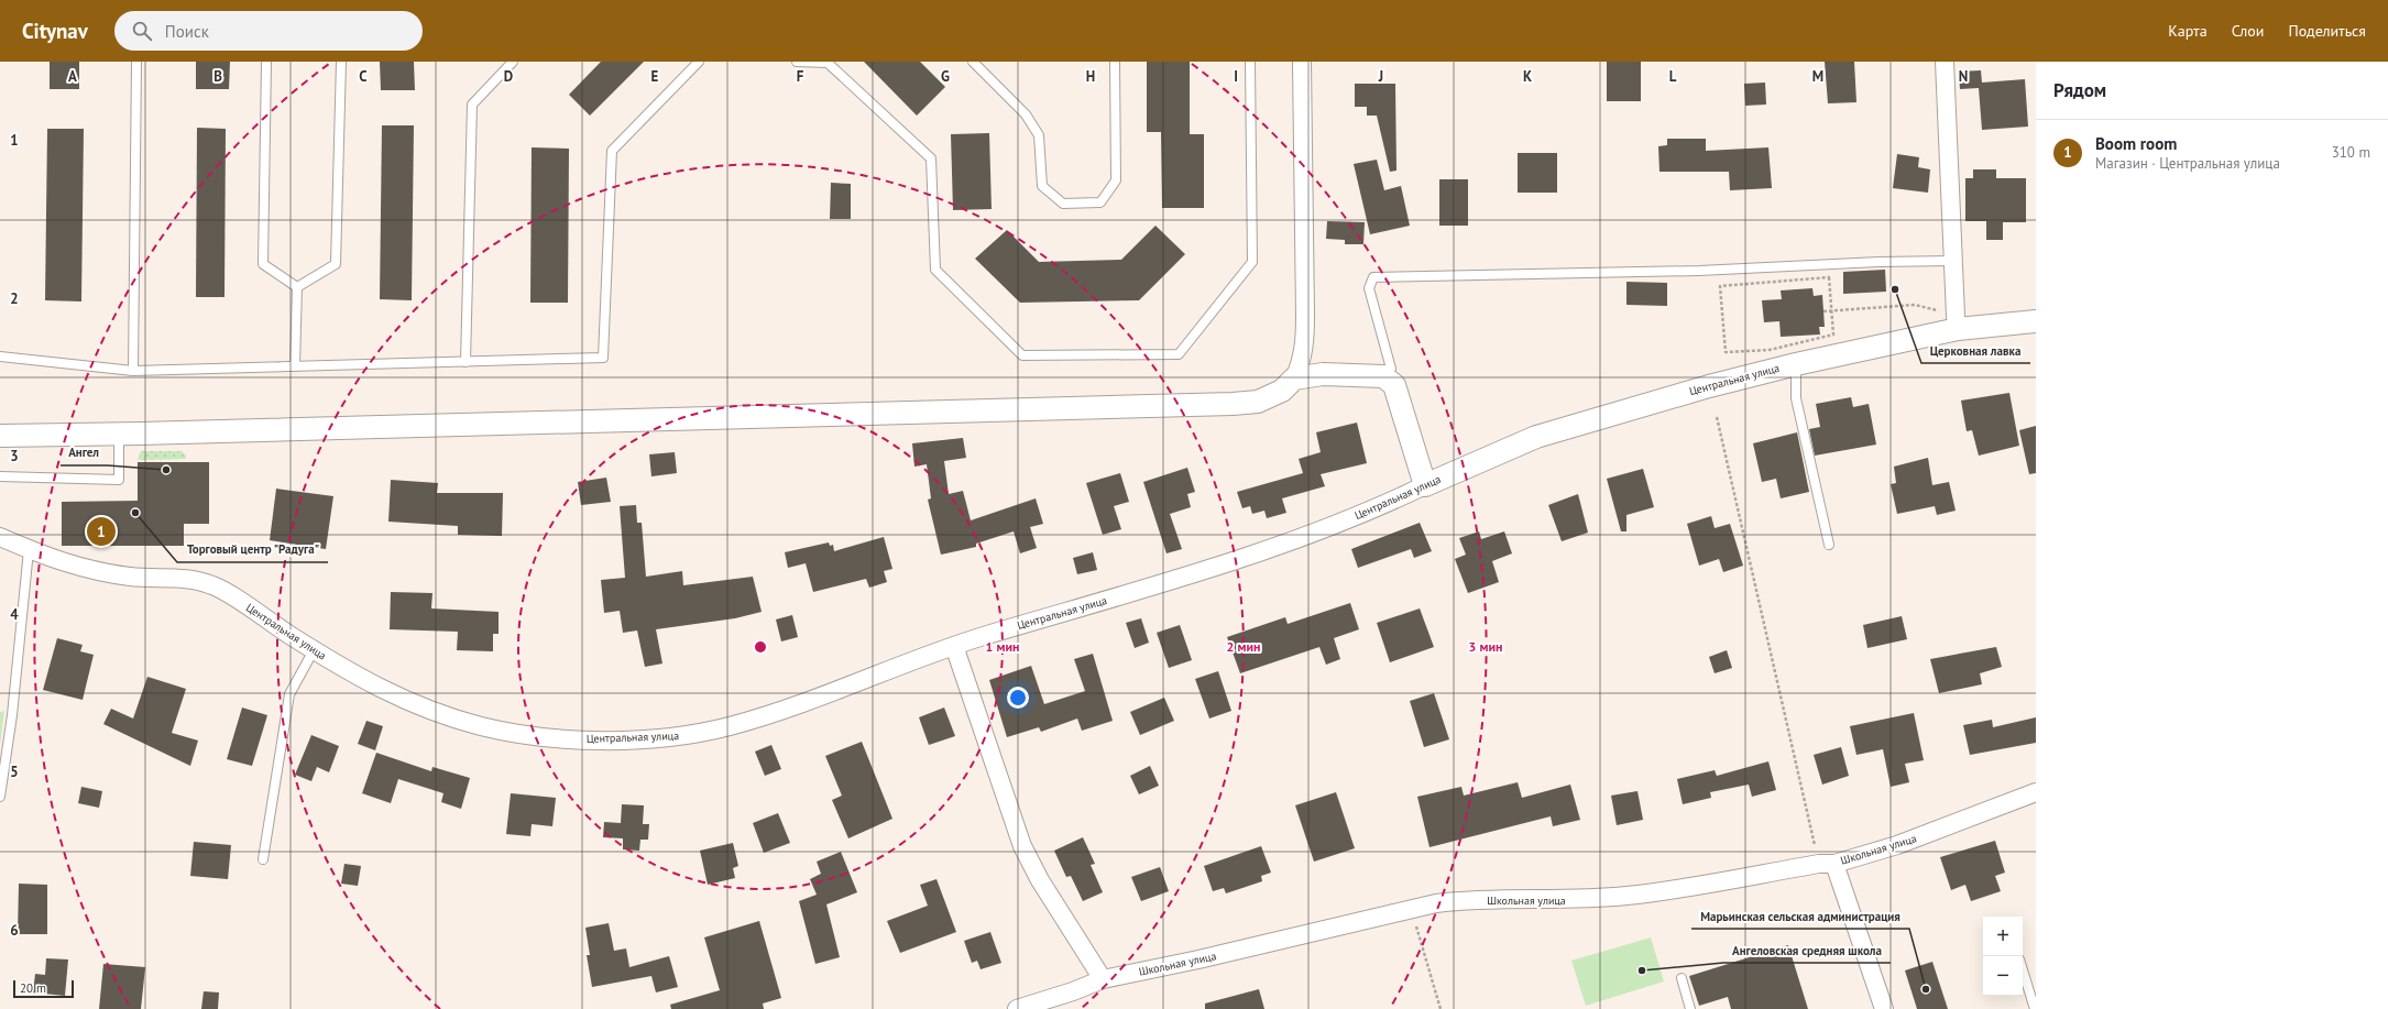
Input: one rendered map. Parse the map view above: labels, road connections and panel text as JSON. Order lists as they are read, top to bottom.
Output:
{
  "streets": {
    "street": ["Центральная улица", "Школьная улица"]
  },
  "places": [
    "Церковная лавка",
    "Ангел",
    "Торговый центр \"Радуга\"",
    "Ангеловская средняя школа",
    "Марьинская сельская администрация"
  ],
  "scale_bar": "20 m",
  "page": {
    "header": "Citynav",
    "search": "Поиск",
    "nav": ["Карта", "Слои", "Поделиться"],
    "heading": "Рядом",
    "list": [
      {
        "mark": "1",
        "name": "Boom room",
        "note": "Магазин · Центральная улица",
        "value": "310 m"
      }
    ],
    "pins": "1",
    "map_buttons": ["+", "−"],
    "scale": "20 m"
  },
  "grid": {
    "columns": [
      "A",
      "B",
      "C",
      "D",
      "E",
      "F",
      "G",
      "H",
      "I",
      "J",
      "K",
      "L",
      "M",
      "N"
    ],
    "rows": [
      "1",
      "2",
      "3",
      "4",
      "5",
      "6"
    ]
  },
  "rings": ["1 мин", "2 мин", "3 мин"]
}
